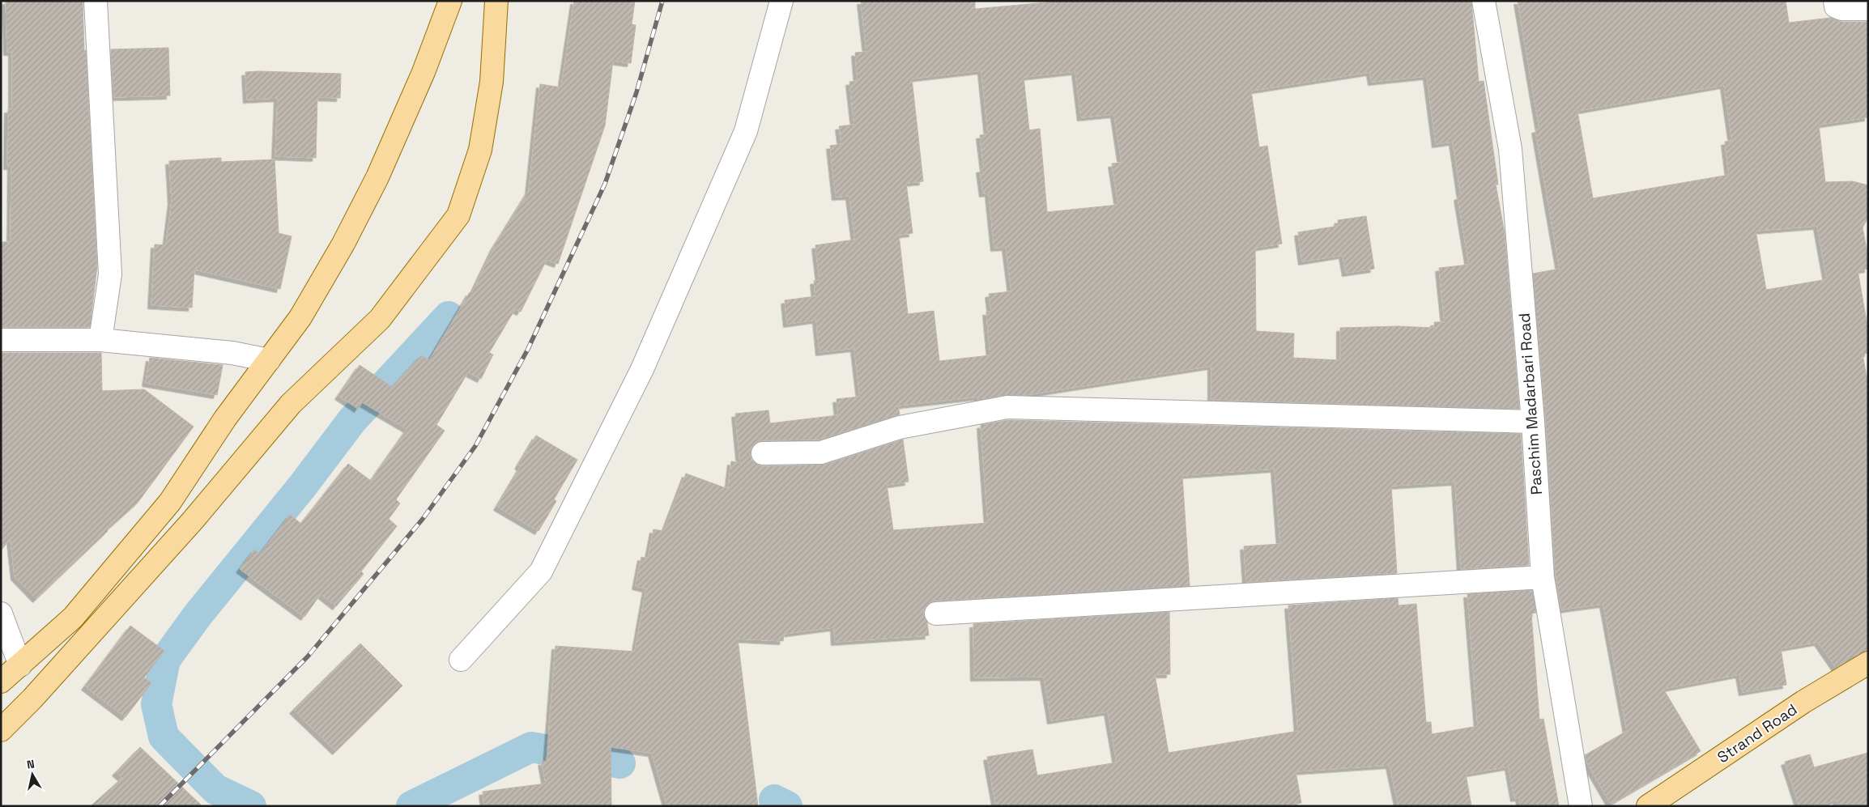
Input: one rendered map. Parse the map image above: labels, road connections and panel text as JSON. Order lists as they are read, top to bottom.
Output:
{
  "streets": {
    "main road": ["Strand Road"],
    "street": ["Paschim Madarbari Road"]
  },
  "north": "top"
}
